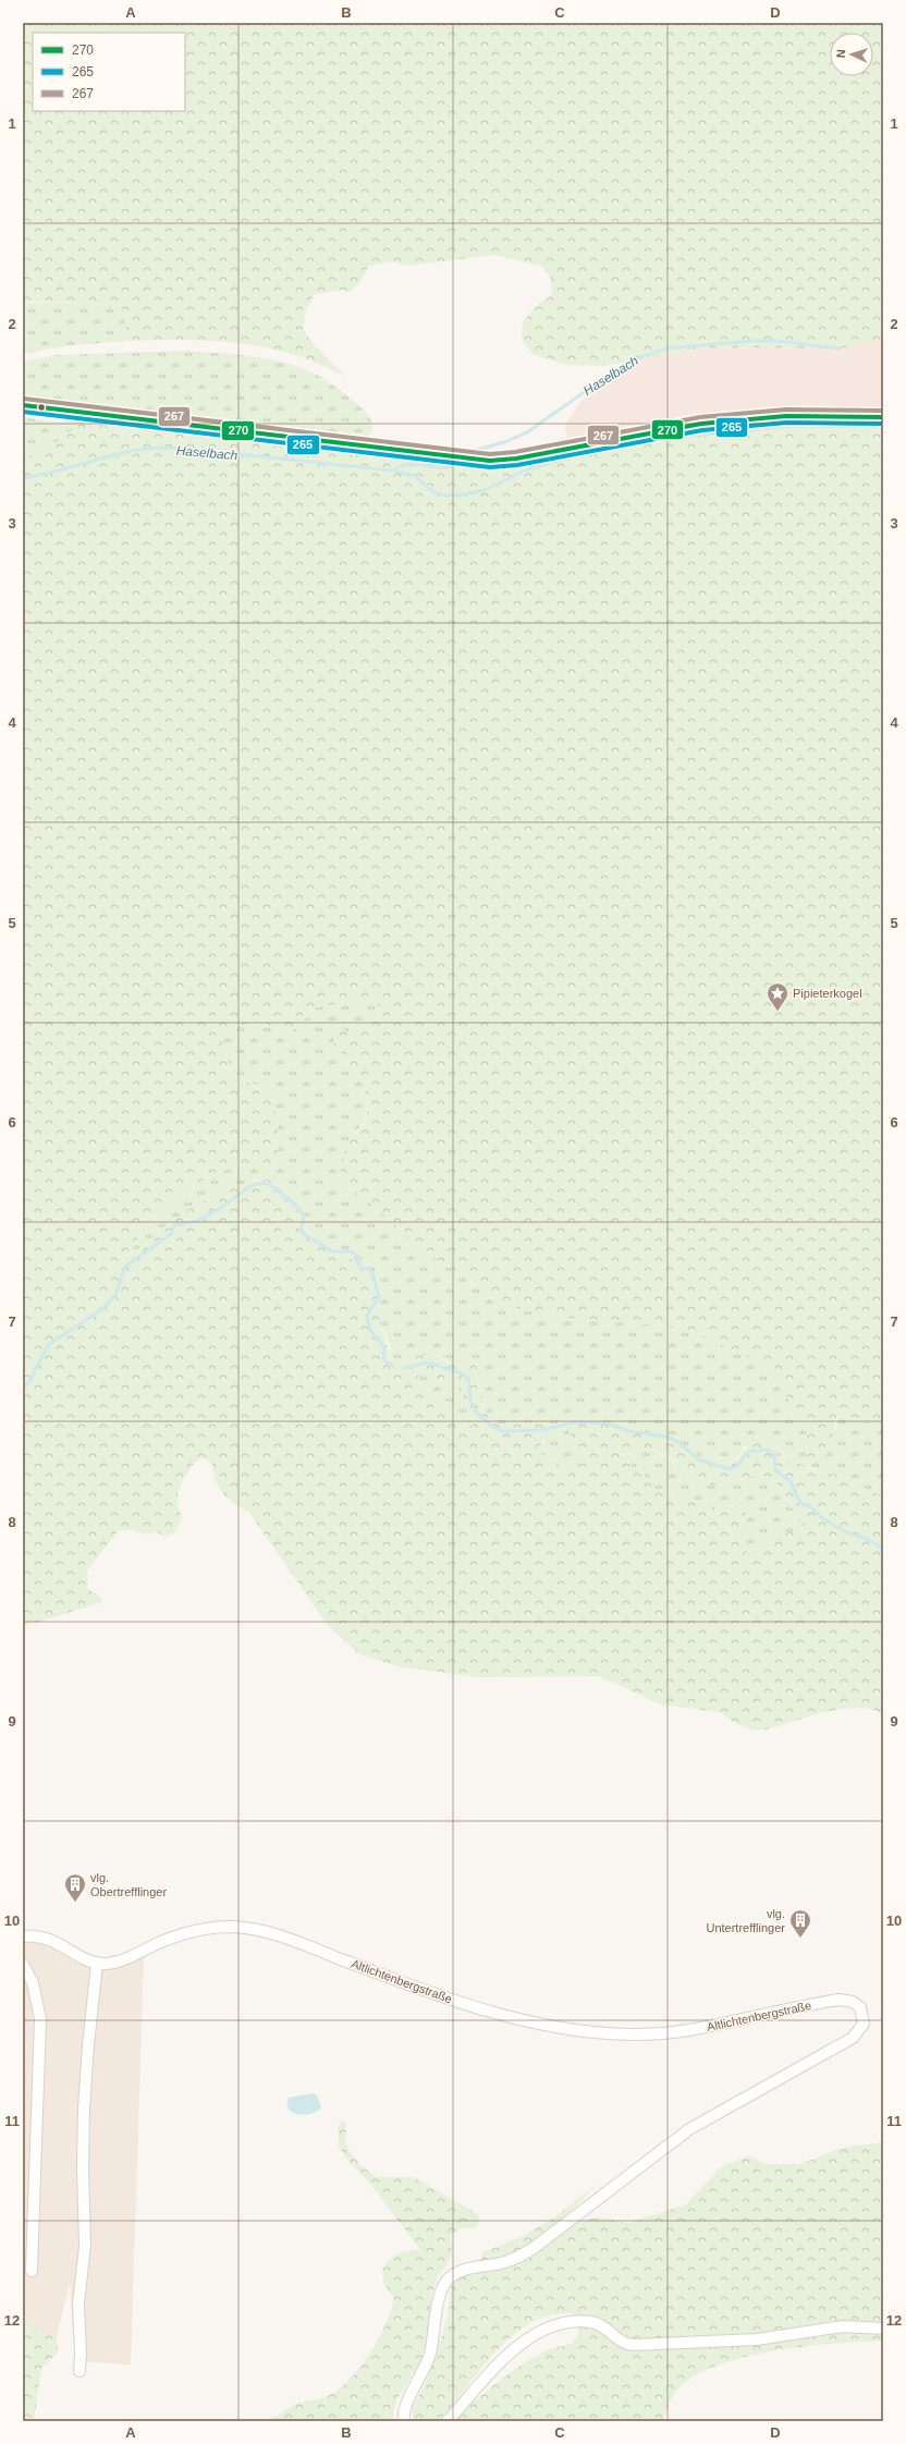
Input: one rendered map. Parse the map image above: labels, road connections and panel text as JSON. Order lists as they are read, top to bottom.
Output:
{
  "streets": {
    "street": ["Altlichtenbergstraße"]
  },
  "water": ["Haselbach"],
  "places": {
    "place": ["Pipieterkogel"],
    "building": ["vlg. Obertrefflinger", "vlg. Untertrefflinger"]
  },
  "lines": ["transit line 267", "transit line 270", "transit line 265"],
  "legend": ["270", "265", "267"],
  "north": "left",
  "grid": {
    "columns": [
      "A",
      "B",
      "C",
      "D"
    ],
    "rows": [
      "1",
      "2",
      "3",
      "4",
      "5",
      "6",
      "7",
      "8",
      "9",
      "10",
      "11",
      "12"
    ]
  }
}
